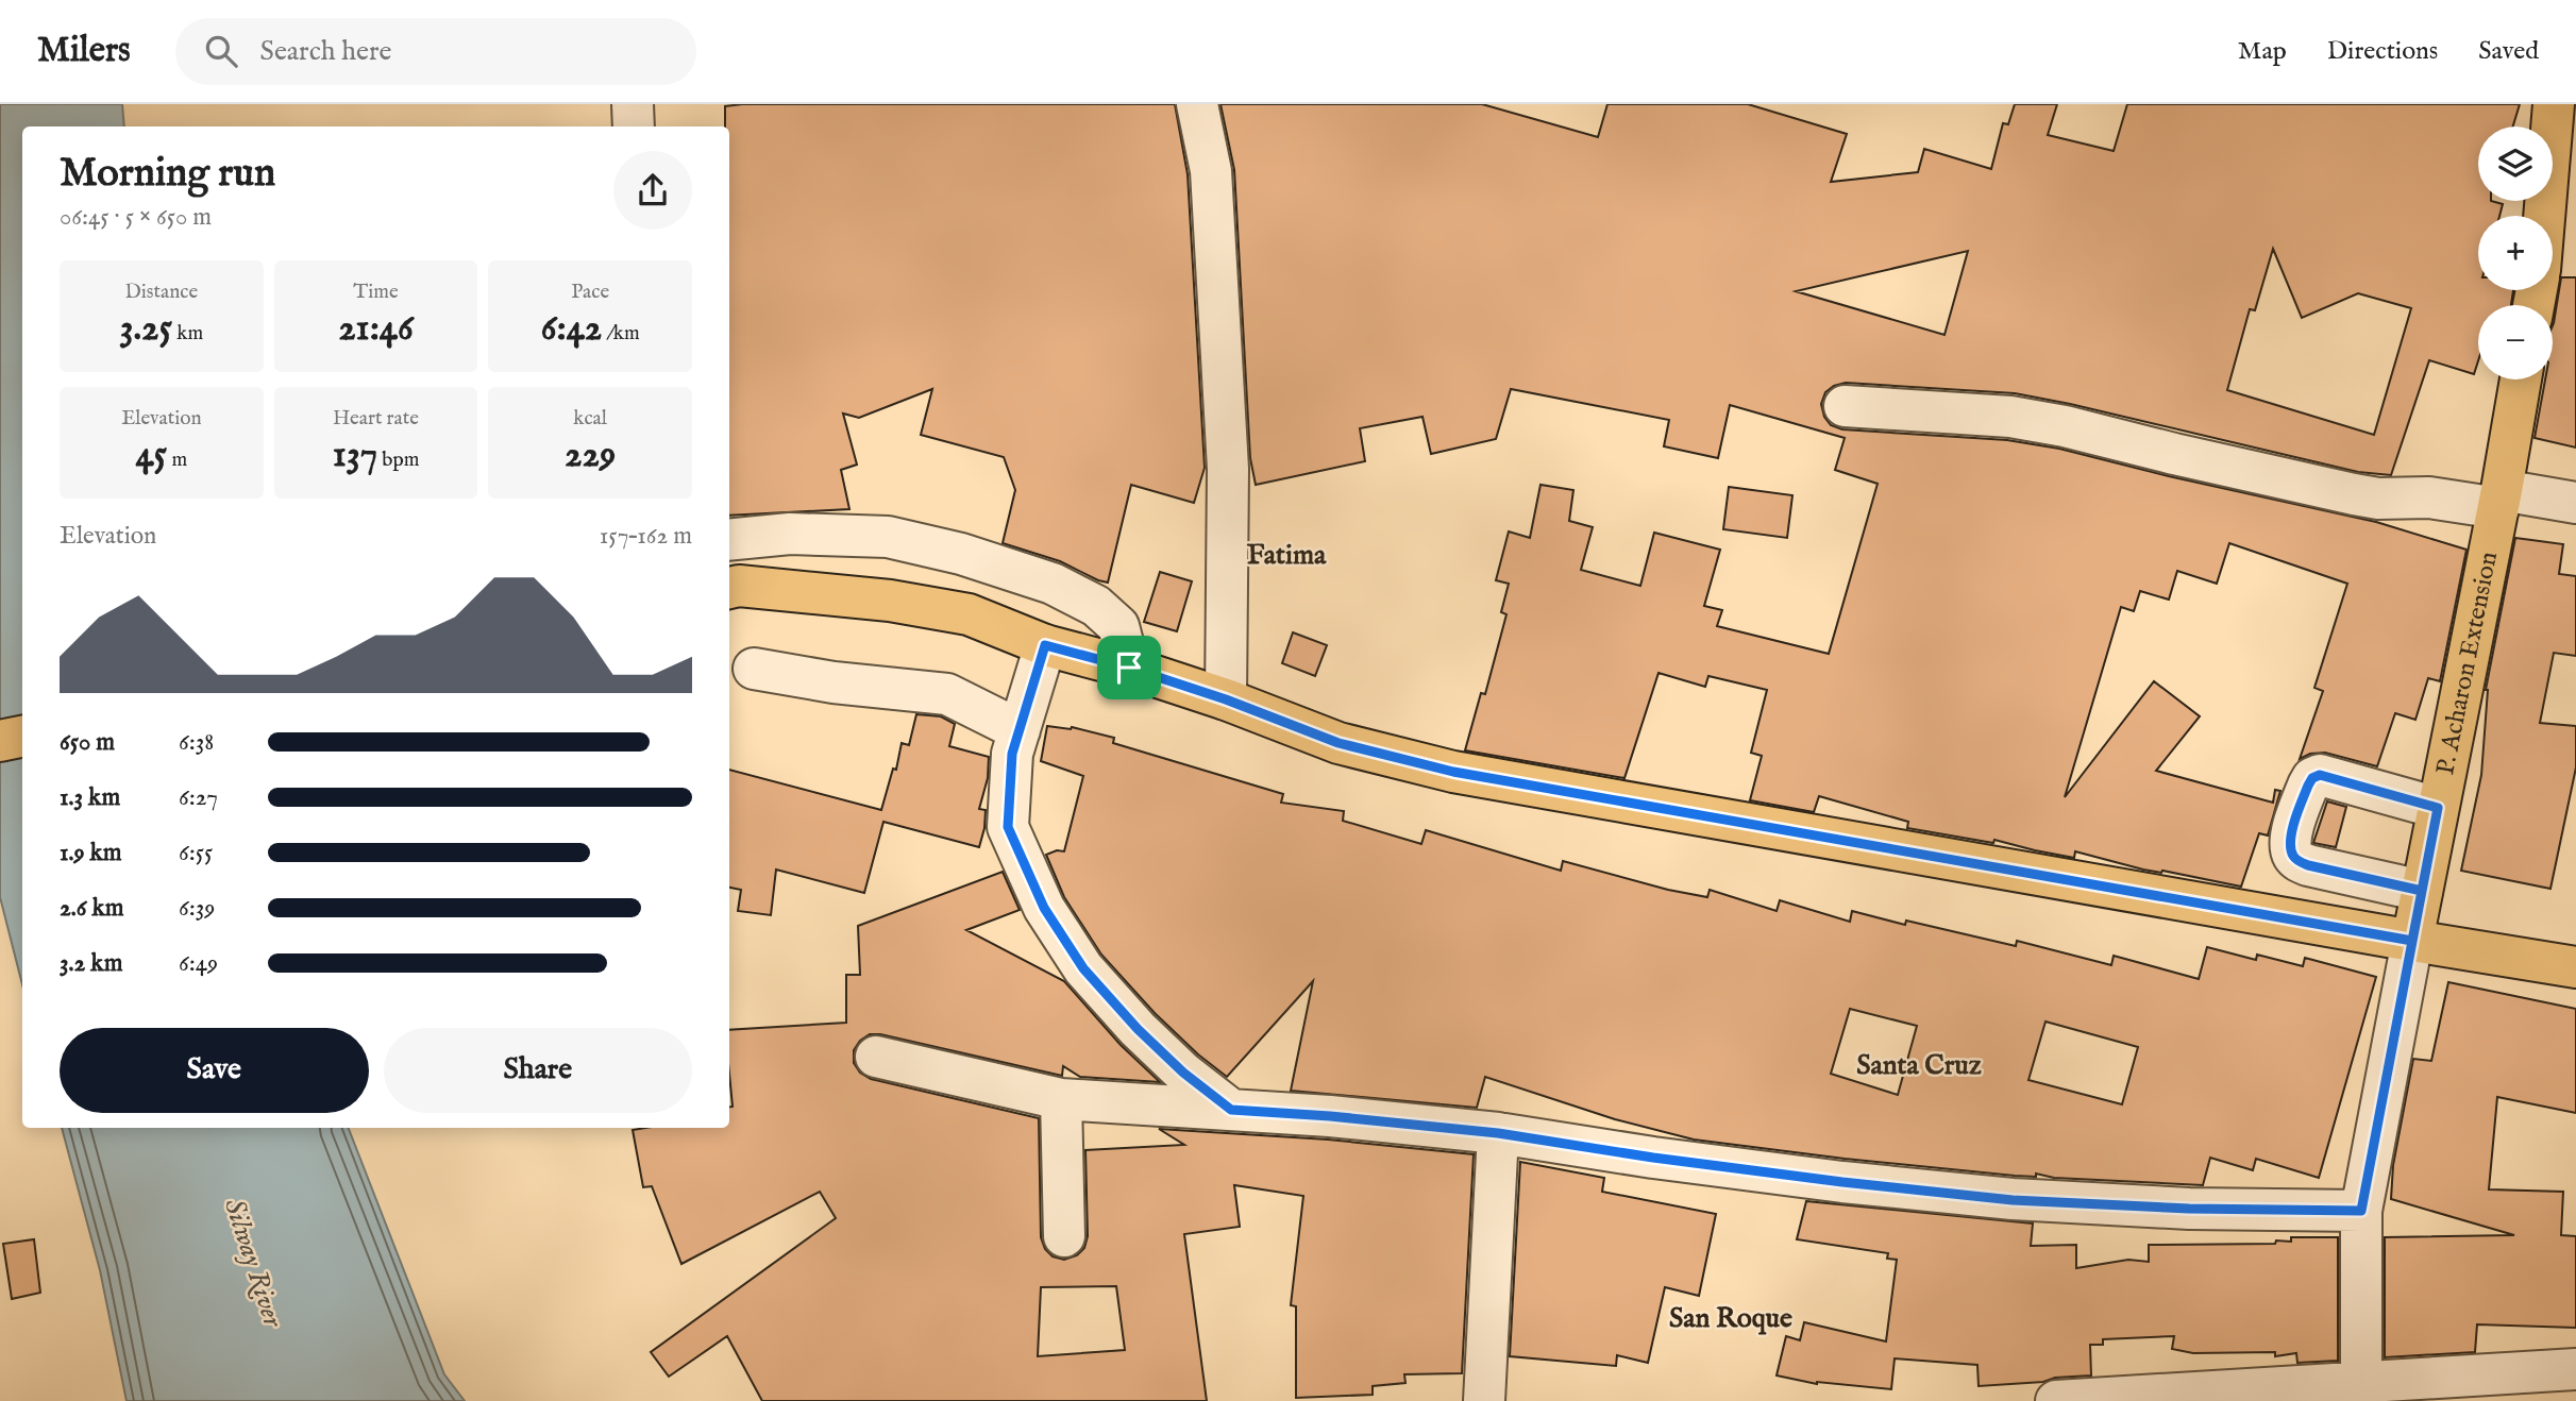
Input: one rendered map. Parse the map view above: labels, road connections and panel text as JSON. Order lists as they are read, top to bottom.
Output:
{
  "streets": {
    "main road": ["P. Acharon Extension"]
  },
  "districts": ["Fatima", "Santa Cruz", "San Roque"],
  "water": ["Silway River"],
  "page": {
    "header": "Milers",
    "search": "Search here",
    "nav": ["Map", "Directions", "Saved"],
    "map_buttons": ["+", "−"],
    "heading": ["Morning run", "06:45 · 5 × 650 m"],
    "stats": [
      ["Distance", "3.25 km"],
      ["Time", "21:46"],
      ["Pace", "6:42 /km"],
      ["Elevation", "45 m"],
      ["Heart rate", "137 bpm"],
      ["kcal", "229"]
    ],
    "chart": ["Elevation", "157–162 m"],
    "list": [
      {
        "name": "650 m",
        "note": "6:38"
      },
      {
        "name": "1.3 km",
        "note": "6:27"
      },
      {
        "name": "1.9 km",
        "note": "6:55"
      },
      {
        "name": "2.6 km",
        "note": "6:39"
      },
      {
        "name": "3.2 km",
        "note": "6:49"
      }
    ],
    "buttons": ["Save", "Share"]
  }
}
